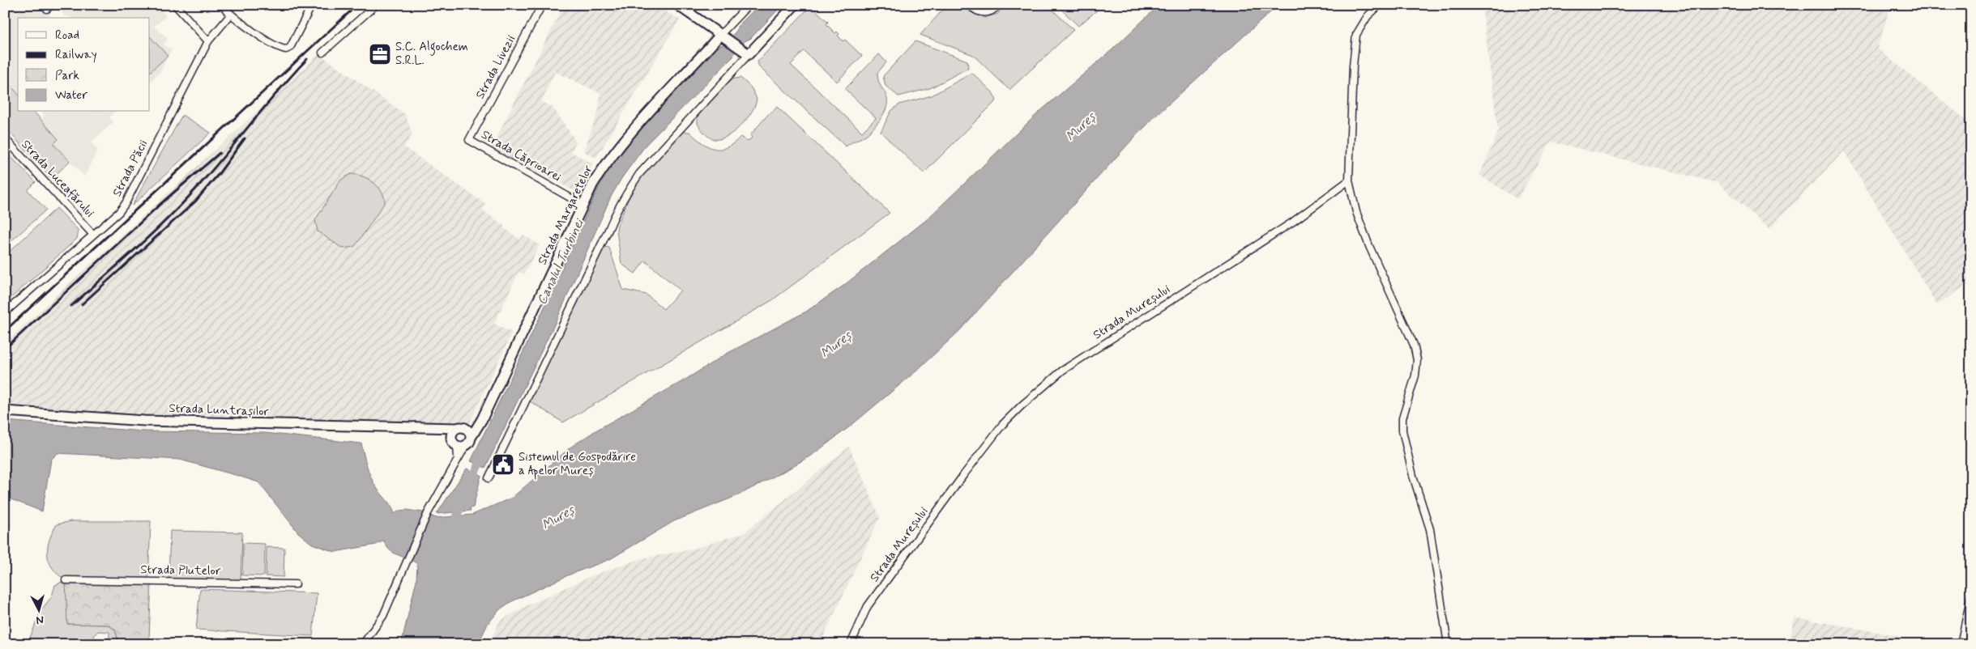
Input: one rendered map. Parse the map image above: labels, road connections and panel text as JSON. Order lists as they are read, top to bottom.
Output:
{
  "streets": {
    "street": [
      "Strada Livezii",
      "Strada Căprioarei",
      "Strada Păcii",
      "Strada Luceafărului",
      "Strada Margaretelor",
      "Strada Mureșului",
      "Strada Luntrașilor",
      "Strada Plutelor"
    ]
  },
  "crossings": [
    ["Strada Livezii", "Strada Căprioarei"],
    ["Strada Căprioarei", "Strada Margaretelor"],
    ["Strada Păcii", "Strada Luceafărului"],
    ["Strada Margaretelor", "Strada Luntrașilor"]
  ],
  "water": ["Mureș", "Canalul Turbinei"],
  "places": {
    "office": ["S.C. Algochem S.R.L."],
    "public building": ["Sistemul de Gospodărire a Apelor Mureș"]
  },
  "legend": [
    "Road",
    "Railway",
    "Park",
    "Water"
  ],
  "north": "bottom"
}
